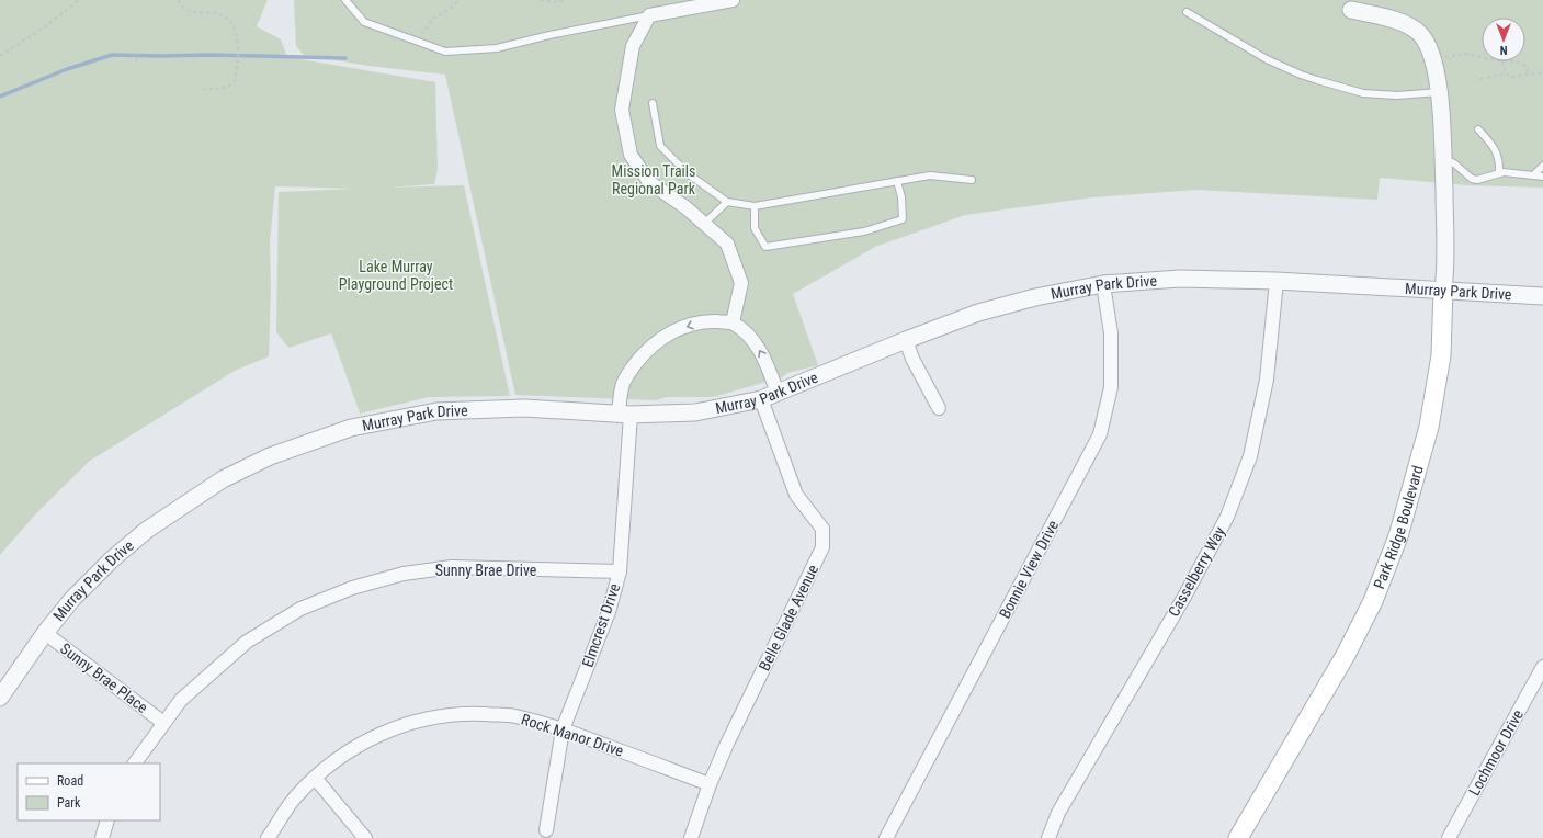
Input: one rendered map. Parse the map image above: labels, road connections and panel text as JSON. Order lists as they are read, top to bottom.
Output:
{
  "streets": {
    "main road": ["Park Ridge Boulevard"],
    "street": [
      "Murray Park Drive",
      "Bonnie View Drive",
      "Sunny Brae Drive",
      "Casselberry Way",
      "Belle Glade Avenue",
      "Elmcrest Drive",
      "Sunny Brae Place",
      "Rock Manor Drive",
      "Lochmoor Drive"
    ]
  },
  "crossings": [
    ["Murray Park Drive", "Park Ridge Boulevard"],
    ["Murray Park Drive", "Bonnie View Drive"],
    ["Murray Park Drive", "Casselberry Way"],
    ["Murray Park Drive", "Belle Glade Avenue"],
    ["Murray Park Drive", "Elmcrest Drive"],
    ["Murray Park Drive", "Sunny Brae Place"],
    ["Sunny Brae Drive", "Elmcrest Drive"],
    ["Sunny Brae Drive", "Sunny Brae Place"],
    ["Belle Glade Avenue", "Rock Manor Drive"],
    ["Elmcrest Drive", "Rock Manor Drive"]
  ],
  "parks": ["Mission Trails Regional Park", "Lake Murray Playground Project"],
  "legend": ["Road", "Park"],
  "north": "bottom"
}
